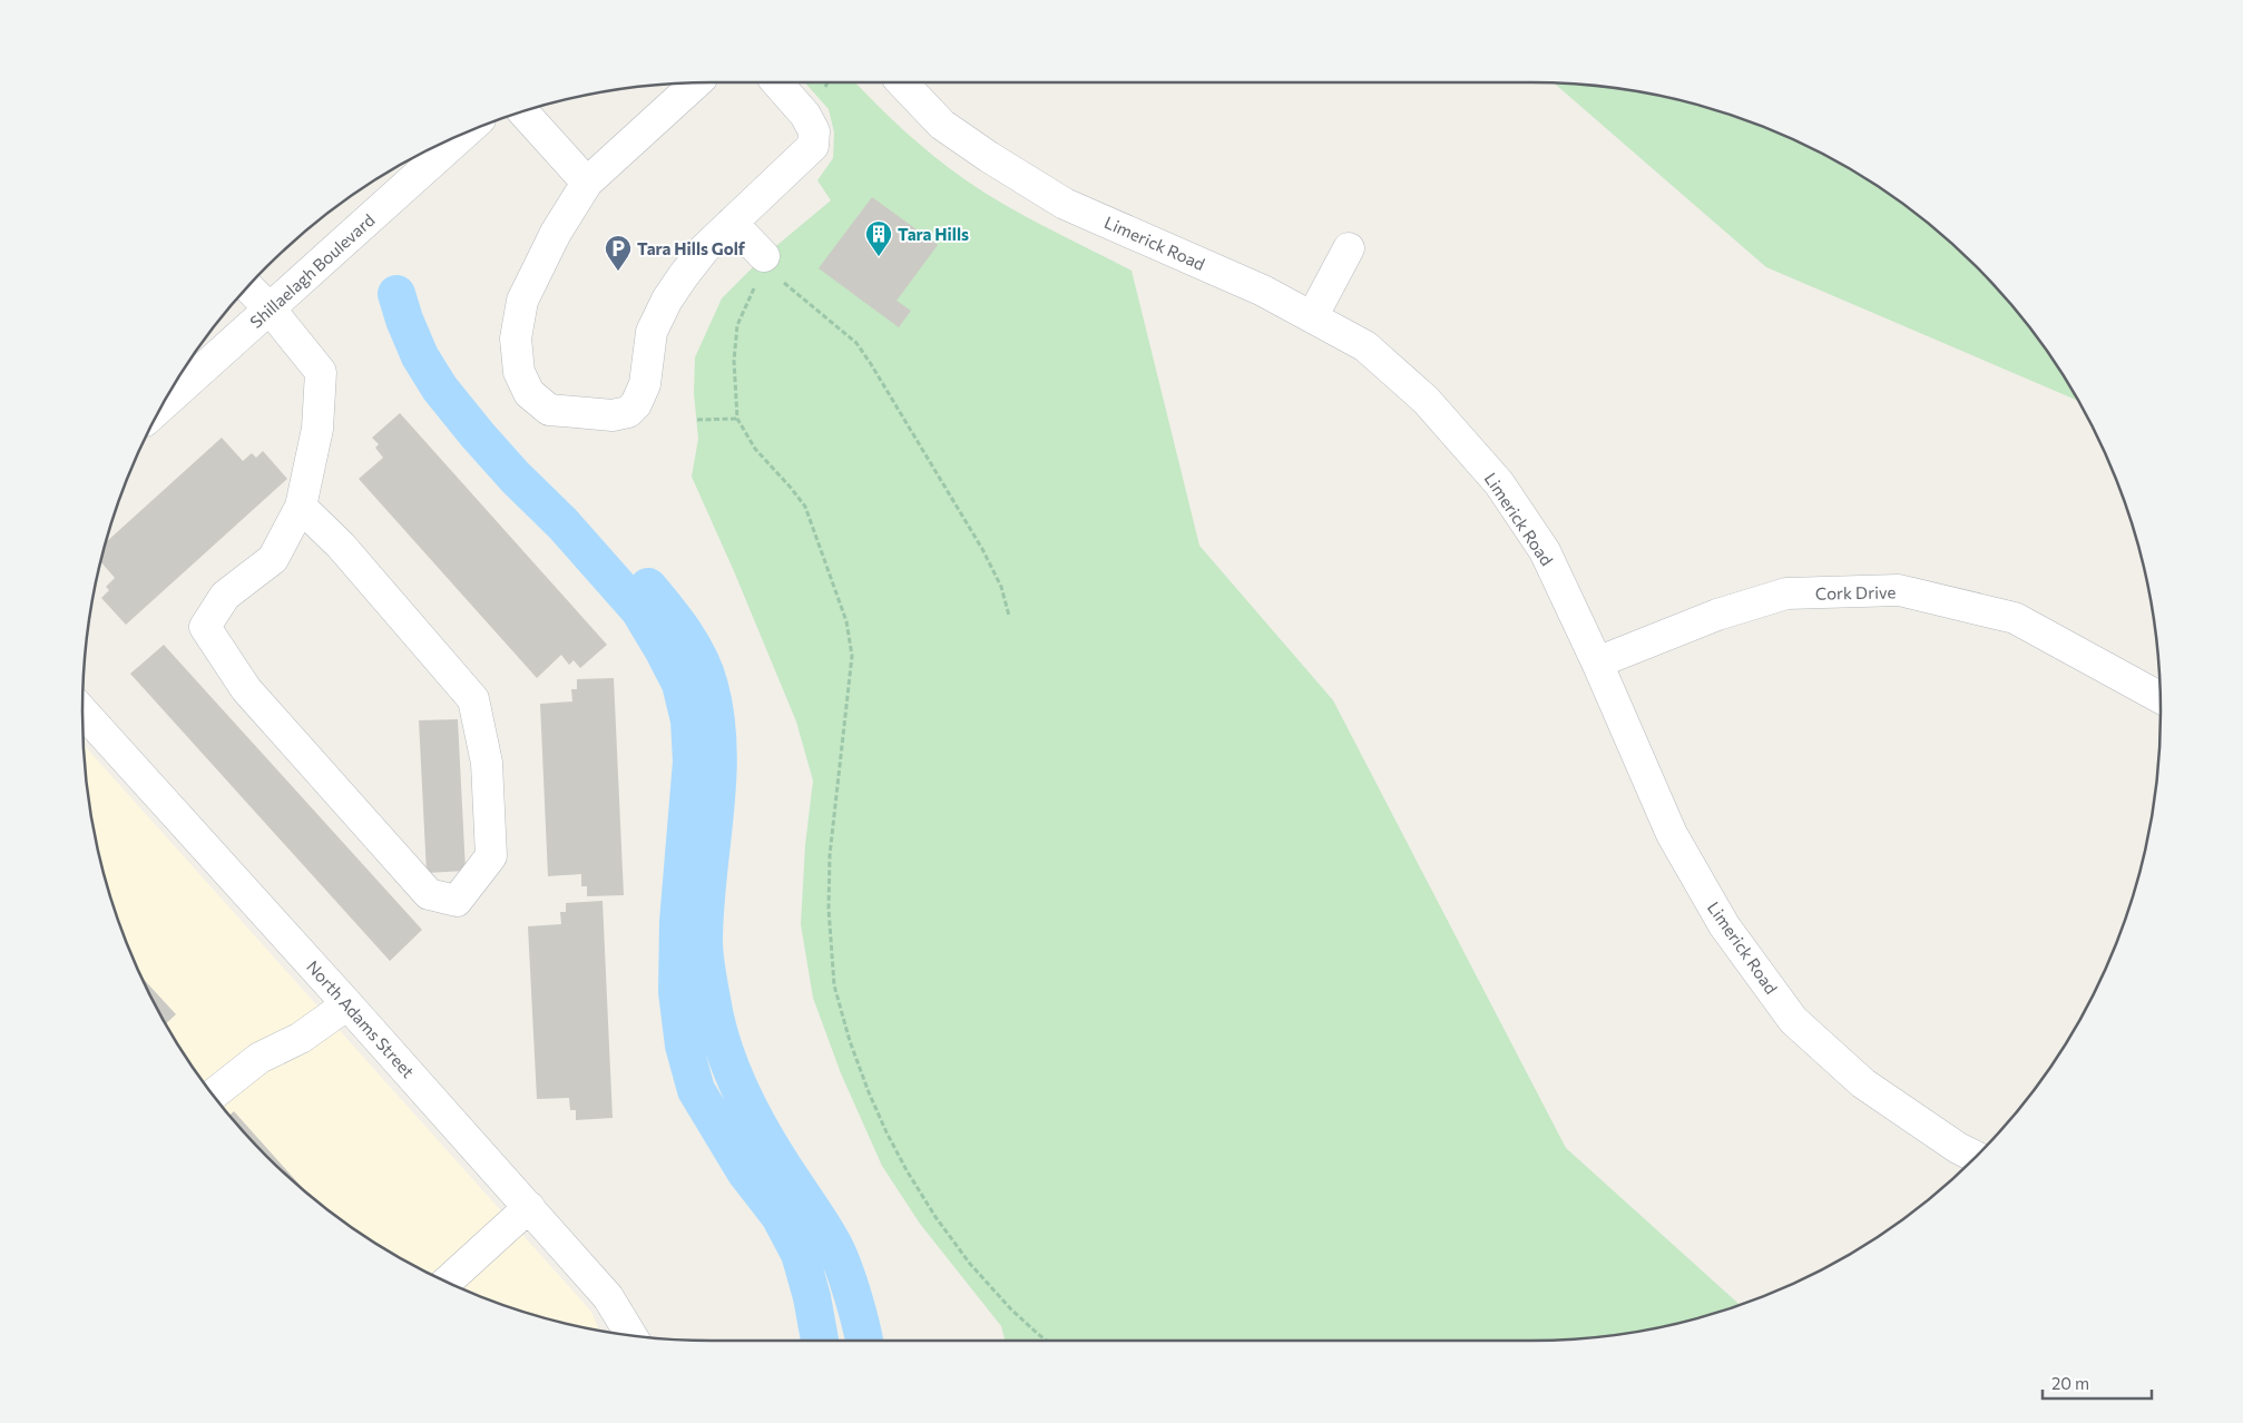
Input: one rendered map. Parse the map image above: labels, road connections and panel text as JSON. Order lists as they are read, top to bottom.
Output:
{
  "streets": {
    "street": [
      "Limerick Road",
      "Shillaelagh Boulevard",
      "Cork Drive",
      "North Adams Street"
    ]
  },
  "crossings": [
    ["Limerick Road", "Cork Drive"]
  ],
  "places": {
    "building": ["Tara Hills"],
    "parking": ["Tara Hills Golf"]
  },
  "scale_bar": "20 m"
}
